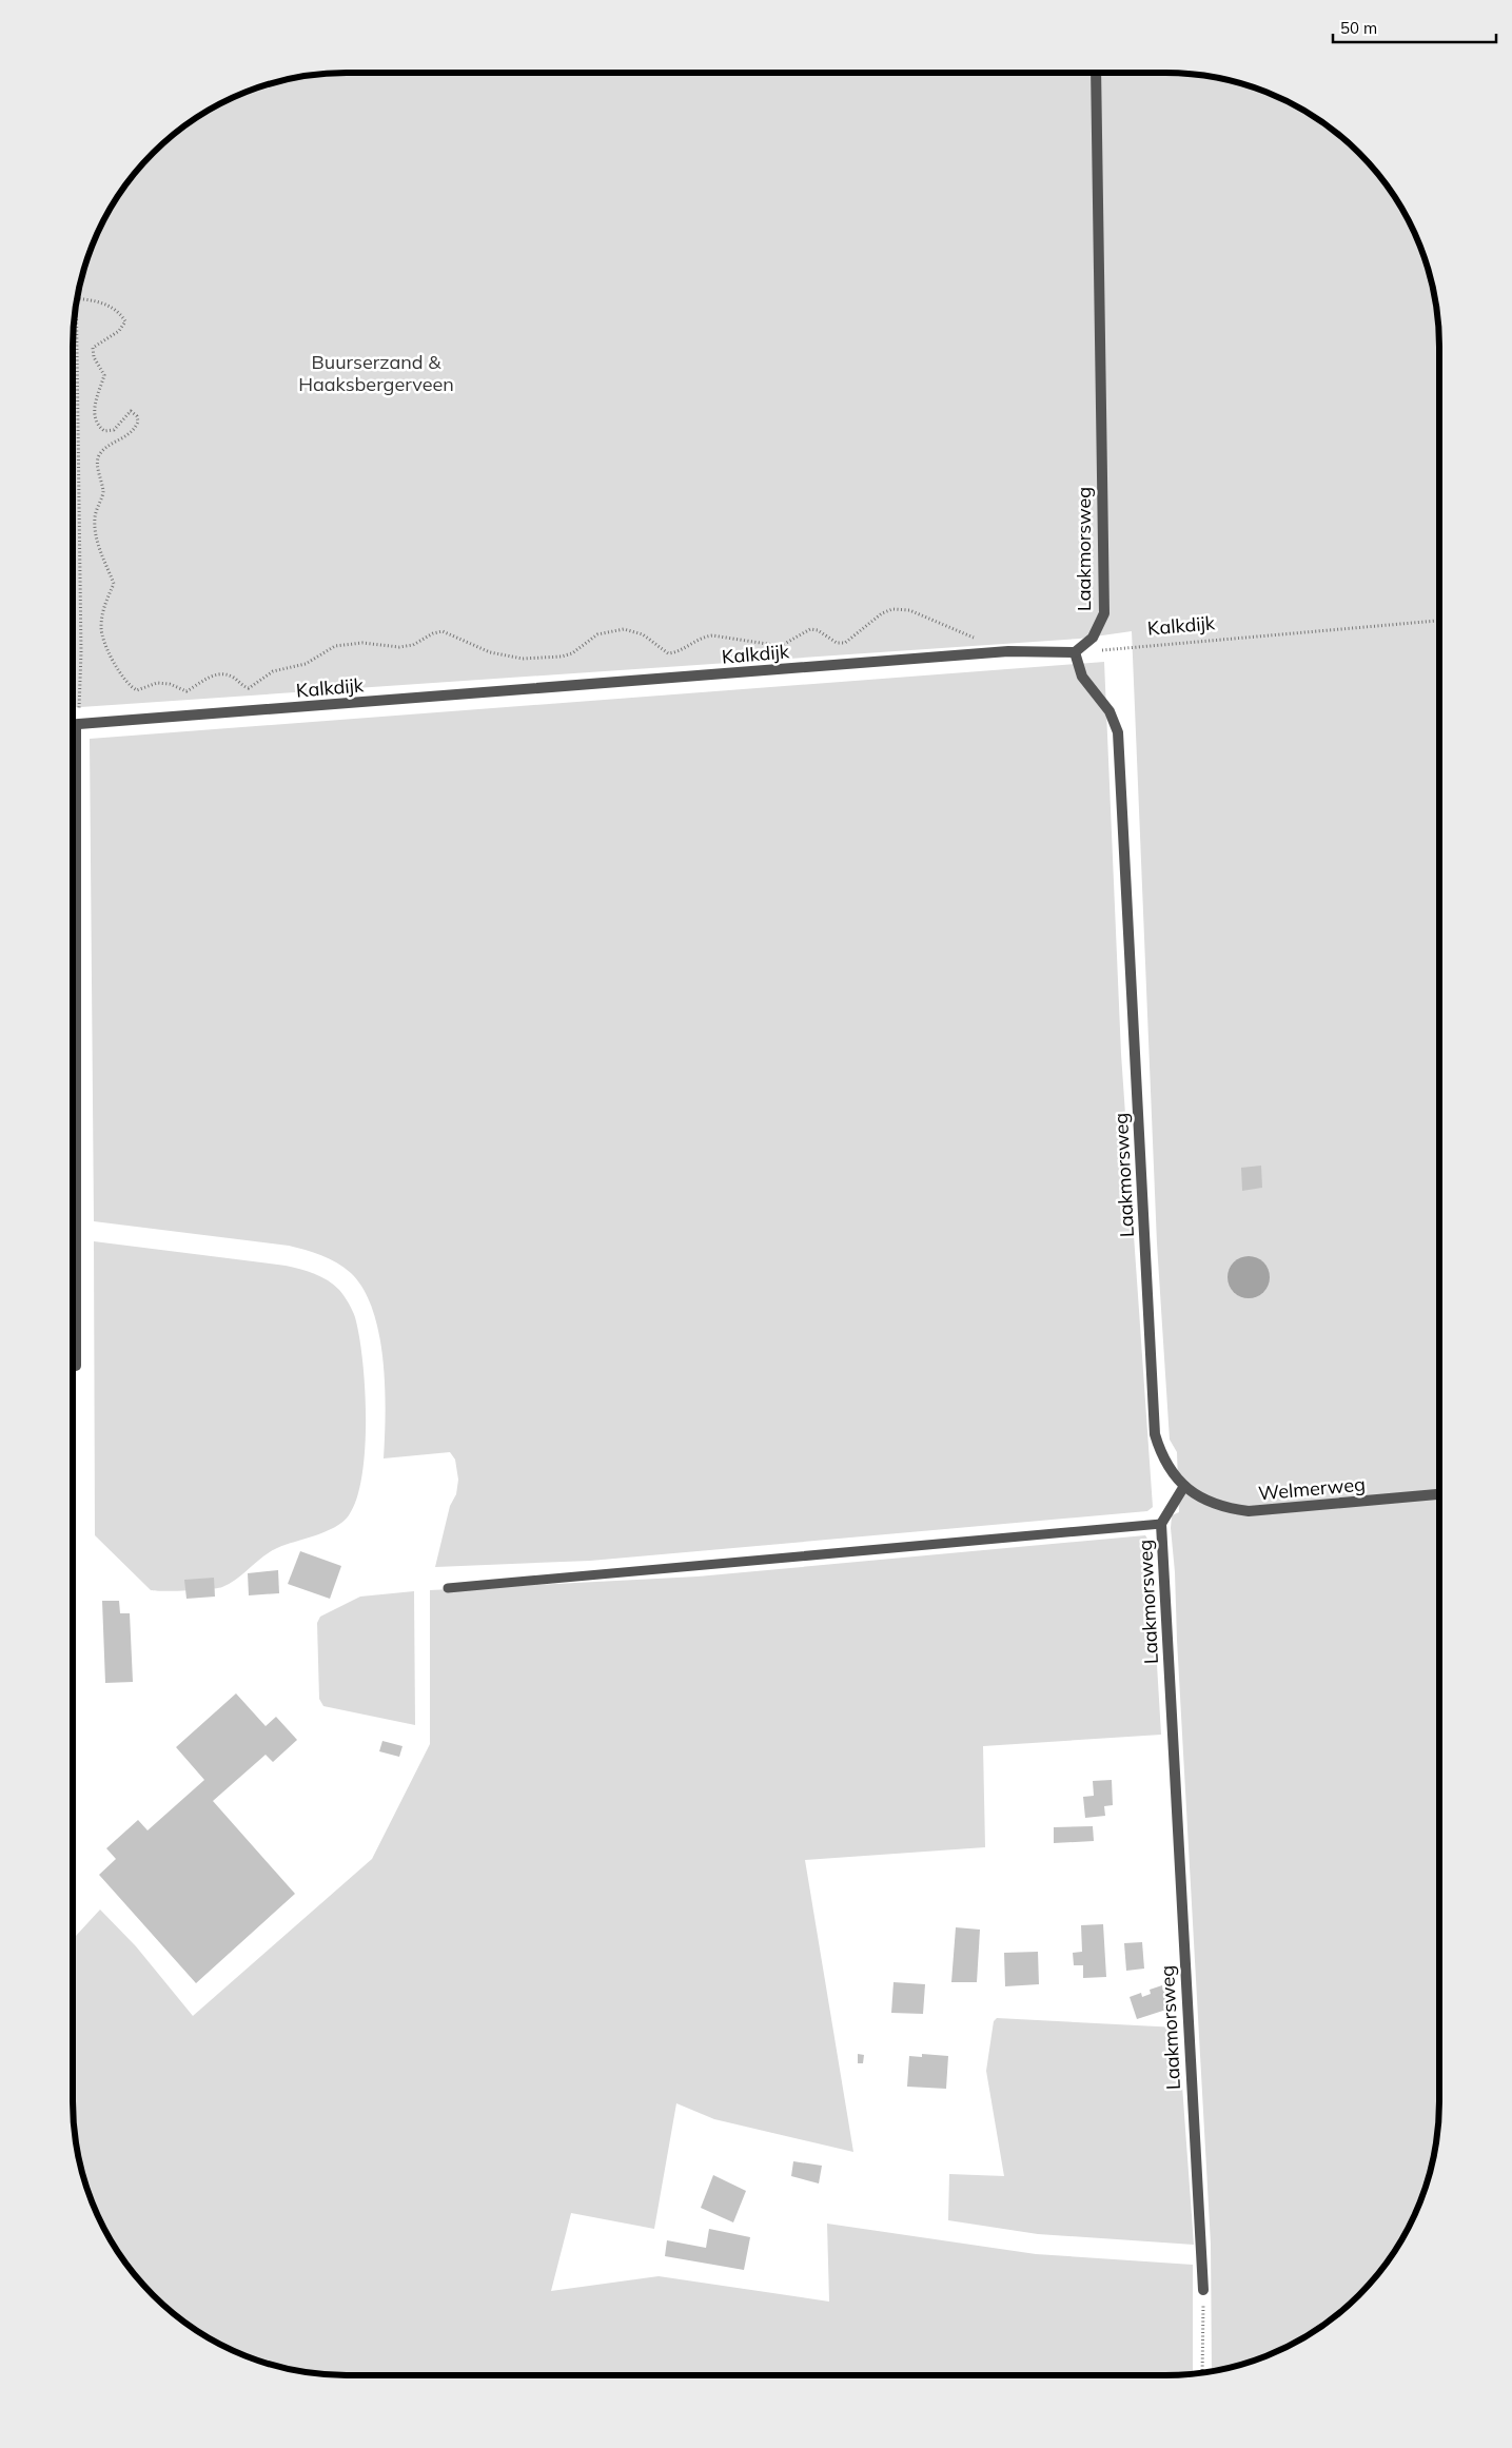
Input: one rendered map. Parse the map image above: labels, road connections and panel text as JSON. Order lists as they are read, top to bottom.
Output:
{
  "streets": {
    "street": ["Laakmorsweg", "Kalkdijk", "Welmerweg"]
  },
  "crossings": [
    ["Laakmorsweg", "Kalkdijk"],
    ["Laakmorsweg", "Welmerweg"]
  ],
  "parks": ["Buurserzand & Haaksbergerveen"],
  "scale_bar": "50 m"
}
